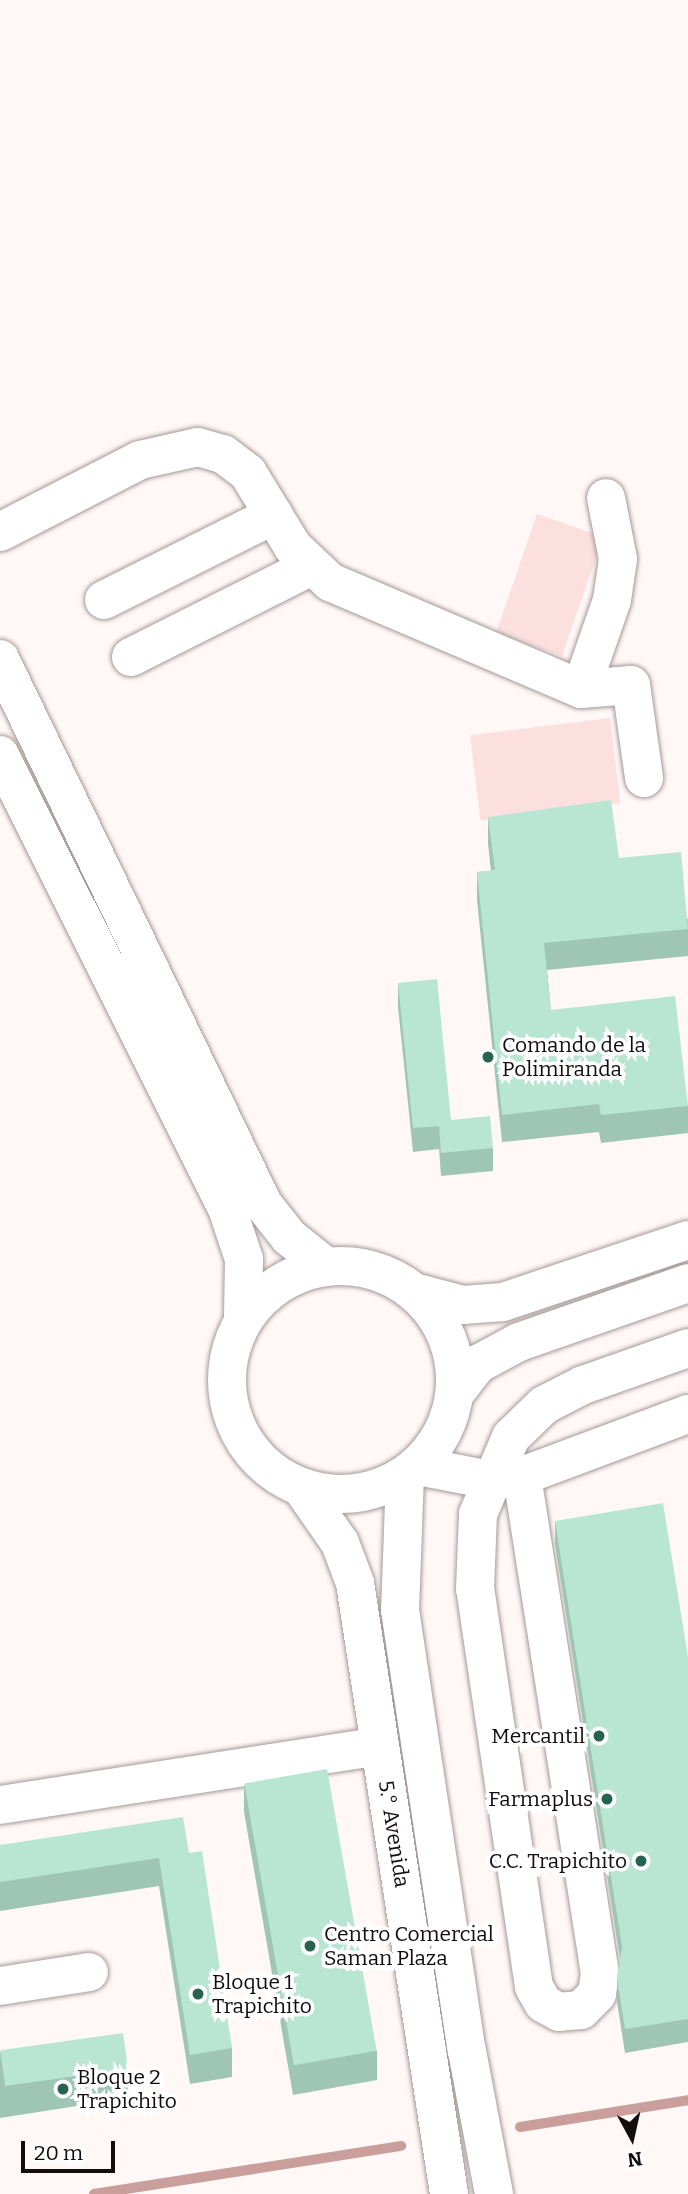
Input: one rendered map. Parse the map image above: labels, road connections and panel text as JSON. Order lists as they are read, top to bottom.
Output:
{
  "streets": {
    "street": ["5.° Avenida"]
  },
  "places": [
    "Comando de la Polimiranda",
    "Mercantil",
    "Farmaplus",
    "C.C. Trapichito",
    "Centro Comercial Saman Plaza",
    "Bloque 1 Trapichito",
    "Bloque 2 Trapichito"
  ],
  "scale_bar": "20 m",
  "north": "bottom"
}
